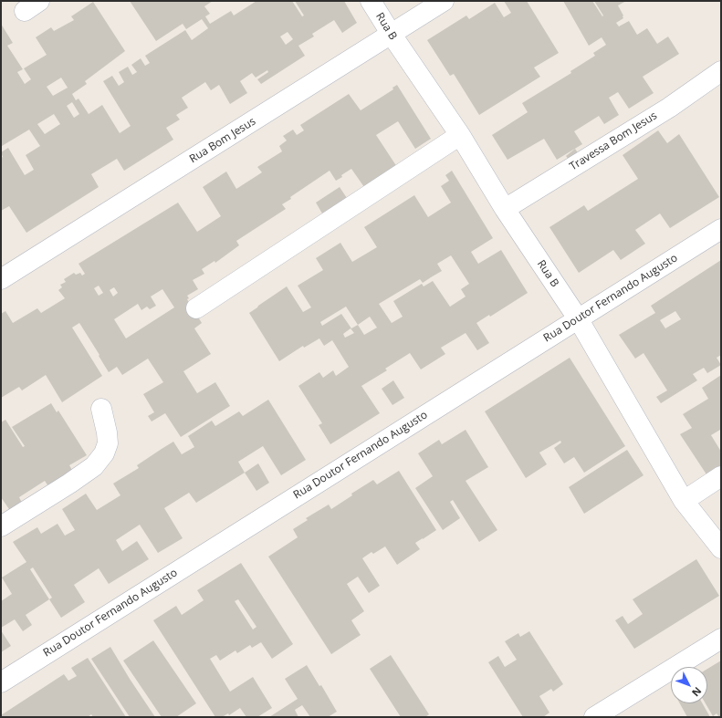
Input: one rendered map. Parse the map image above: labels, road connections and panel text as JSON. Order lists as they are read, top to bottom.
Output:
{
  "streets": {
    "street": [
      "Rua B",
      "Rua Bom Jesus",
      "Travessa Bom Jesus",
      "Rua Doutor Fernando Augusto"
    ]
  },
  "crossings": [
    ["Rua B", "Rua Bom Jesus"],
    ["Rua B", "Travessa Bom Jesus"],
    ["Rua B", "Rua Doutor Fernando Augusto"]
  ],
  "north": "bottom right"
}
